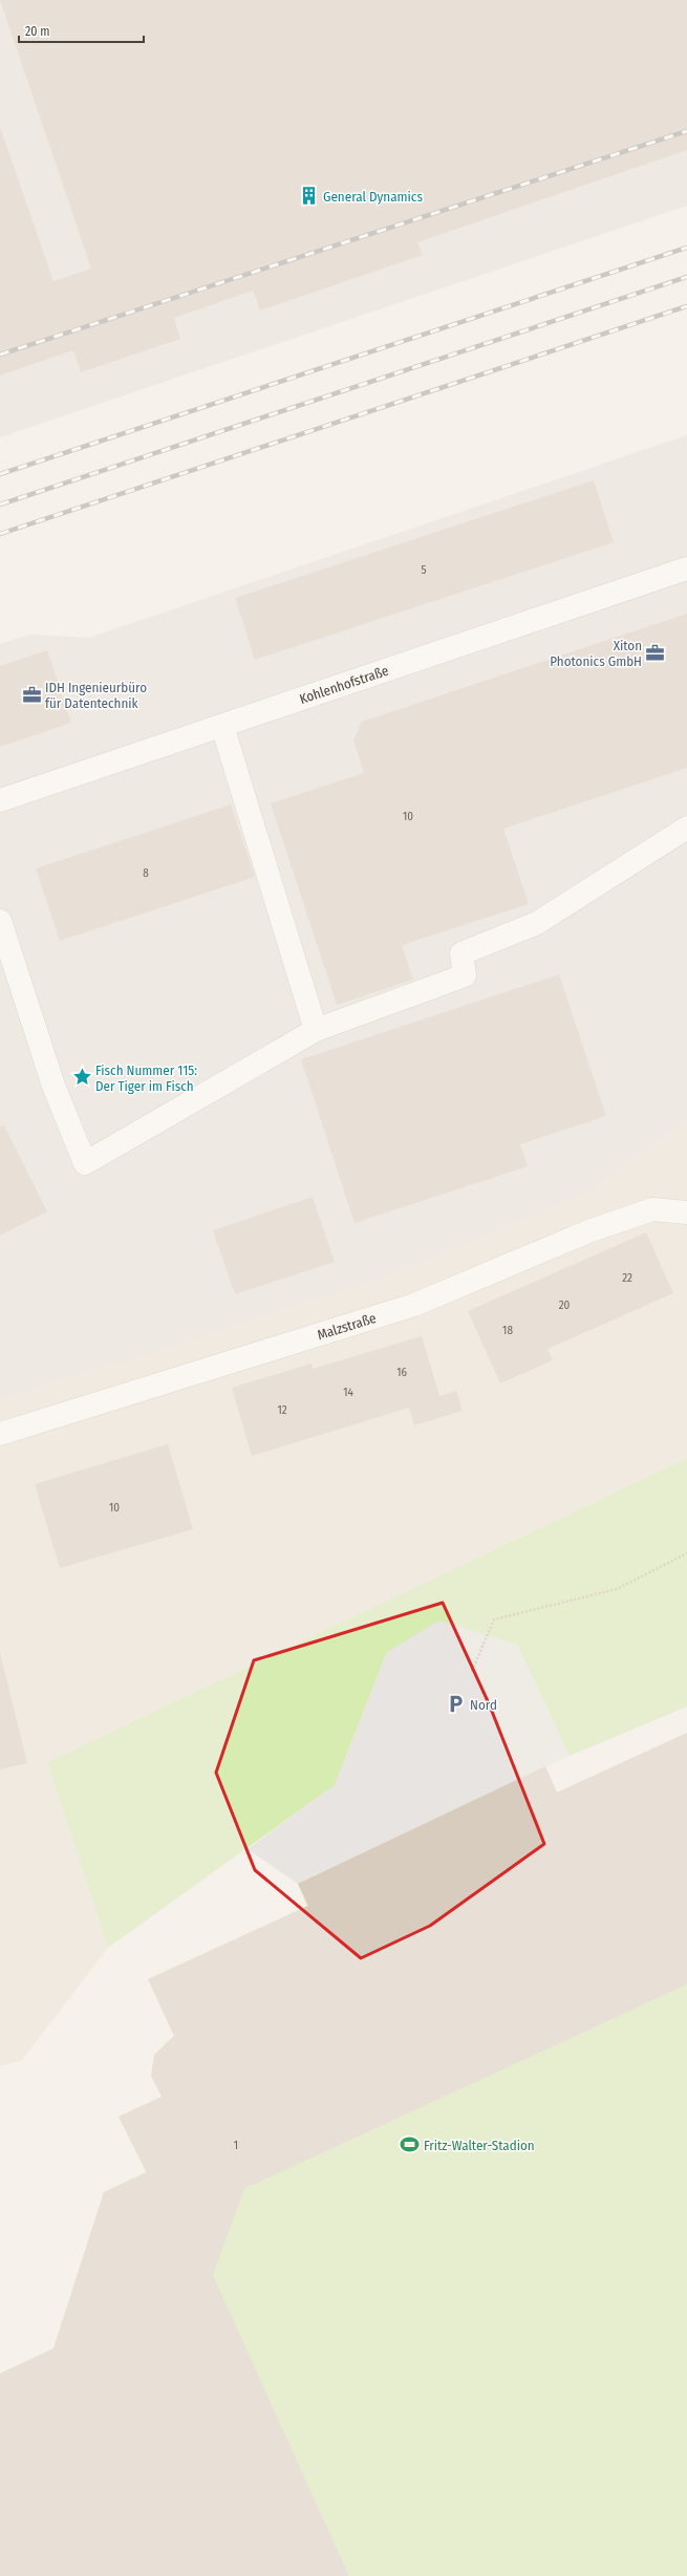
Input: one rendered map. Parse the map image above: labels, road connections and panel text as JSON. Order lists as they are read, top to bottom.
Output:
{
  "streets": {
    "street": ["Kohlenhofstraße", "Malzstraße"]
  },
  "places": {
    "building": ["General Dynamics"],
    "office": ["Xiton Photonics GmbH", "IDH Ingenieurbüro für Datentechnik"],
    "place": ["Fisch Nummer 115: Der Tiger im Fisch"],
    "parking": ["Nord"],
    "sports": ["Fritz-Walter-Stadion"]
  },
  "house_numbers": [
    "5",
    "10",
    "8",
    "22",
    "20",
    "18",
    "16",
    "14",
    "12",
    "10",
    "1"
  ],
  "scale_bar": "20 m"
}
